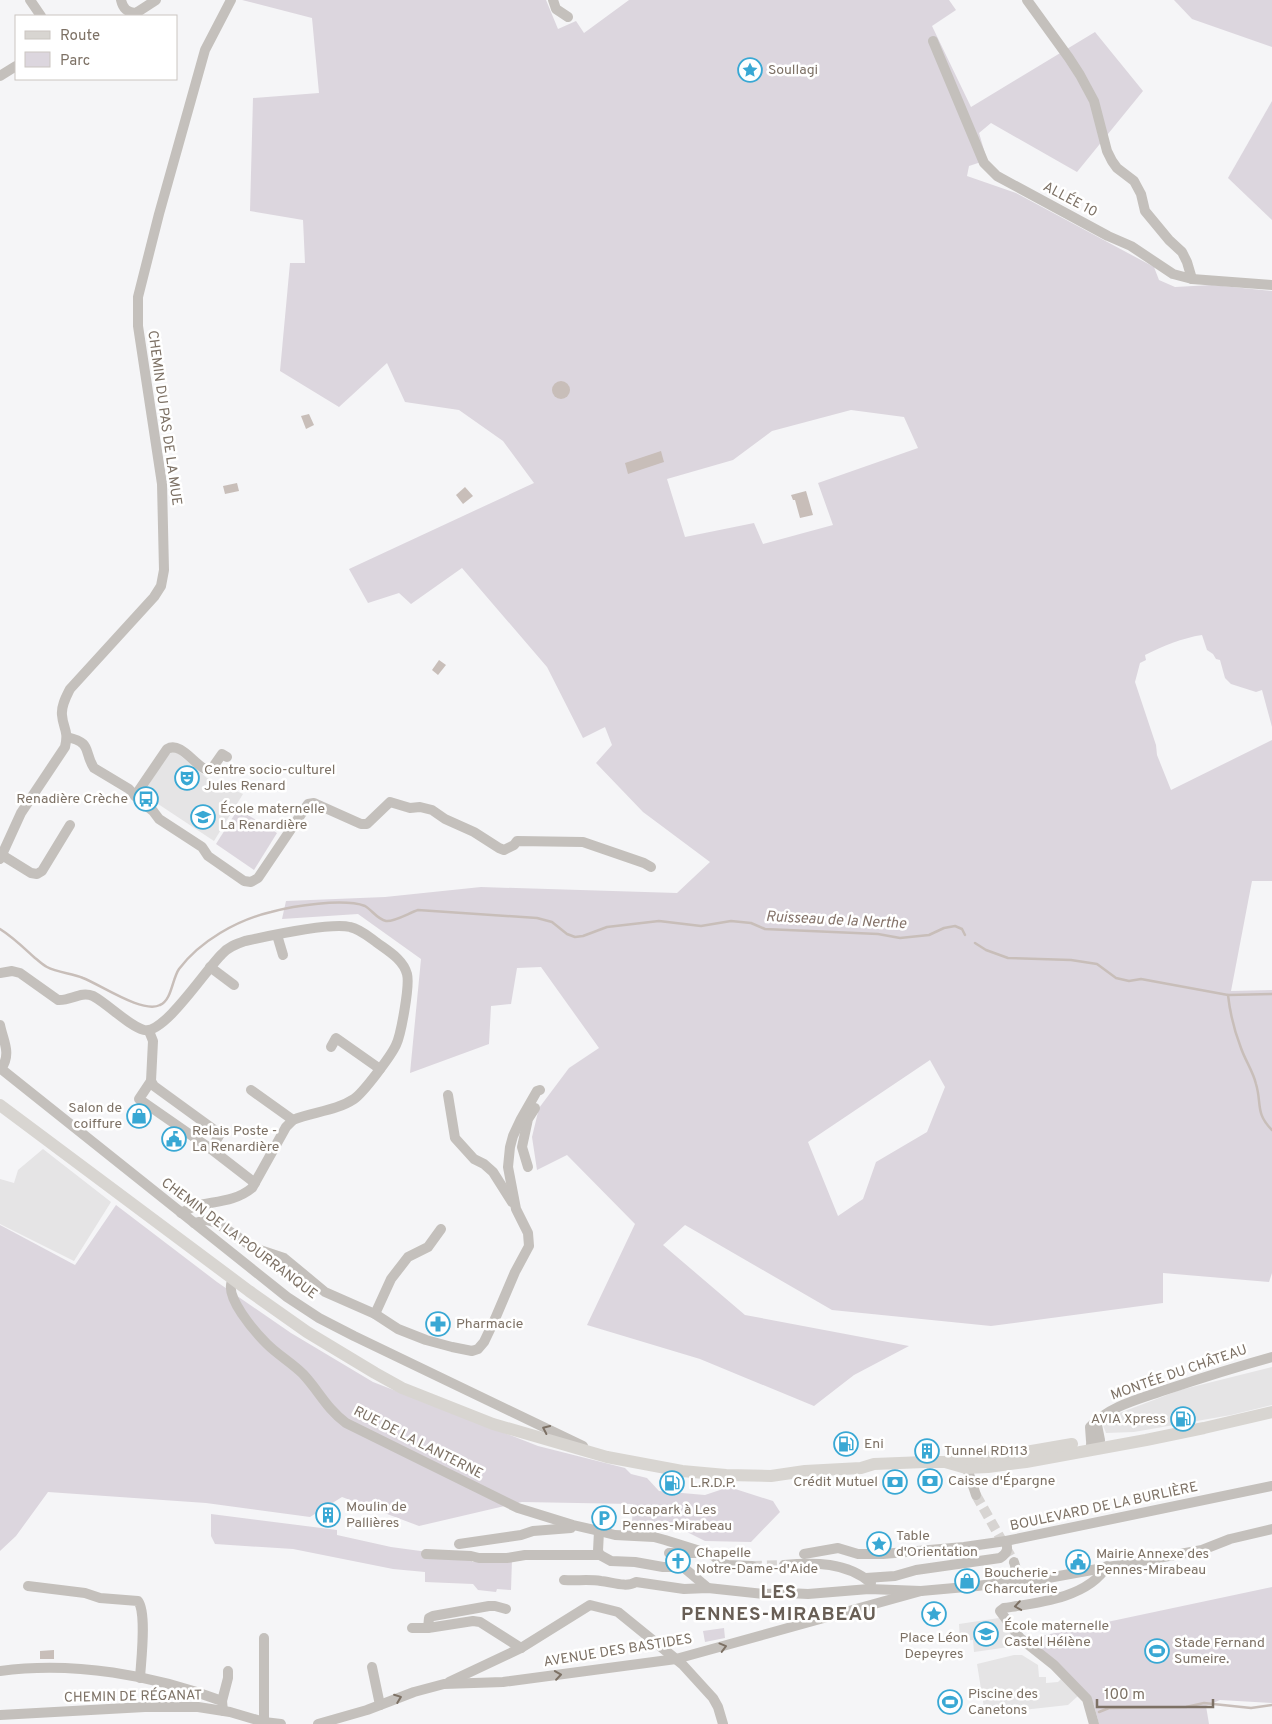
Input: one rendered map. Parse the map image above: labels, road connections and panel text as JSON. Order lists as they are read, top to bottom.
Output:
{
  "streets": {
    "street": [
      "ALLÉE 10",
      "CHEMIN DU PAS DE LA MUE",
      "CHEMIN DE LA POURRANQUE",
      "MONTÉE DU CHÂTEAU",
      "RUE DE LA LANTERNE",
      "BOULEVARD DE LA BURLIÈRE",
      "AVENUE DES BASTIDES",
      "CHEMIN DE RÉGANAT"
    ]
  },
  "districts": ["LES PENNES-MIRABEAU"],
  "water": ["Ruisseau de la Nerthe"],
  "places": {
    "place": ["Soullagi", "Table d'Orientation", "Place Léon Depeyres"],
    "theatre": ["Centre socio-culturel Jules Renard"],
    "bus stop": ["Renadière Crèche"],
    "school or university": ["École maternelle La Renardière", "École maternelle Castel Hélène"],
    "shop": ["Salon de coiffure", "Boucherie - Charcuterie"],
    "public building": ["Relais Poste - La Renardière", "Mairie Annexe des Pennes-Mirabeau"],
    "pharmacy": ["Pharmacie"],
    "fuel station": ["AVIA Xpress", "Eni", "L.R.D.P."],
    "building": ["Tunnel RD113", "Moulin de Pallières"],
    "bank": ["Caisse d'Épargne", "Crédit Mutuel"],
    "parking": ["Locapark à Les Pennes-Mirabeau"],
    "church": ["Chapelle Notre-Dame-d'Aide"],
    "sports": ["Stade Fernand Sumeire.", "Piscine des Canetons"]
  },
  "legend": ["Route", "Parc"],
  "scale_bar": "100 m"
}
